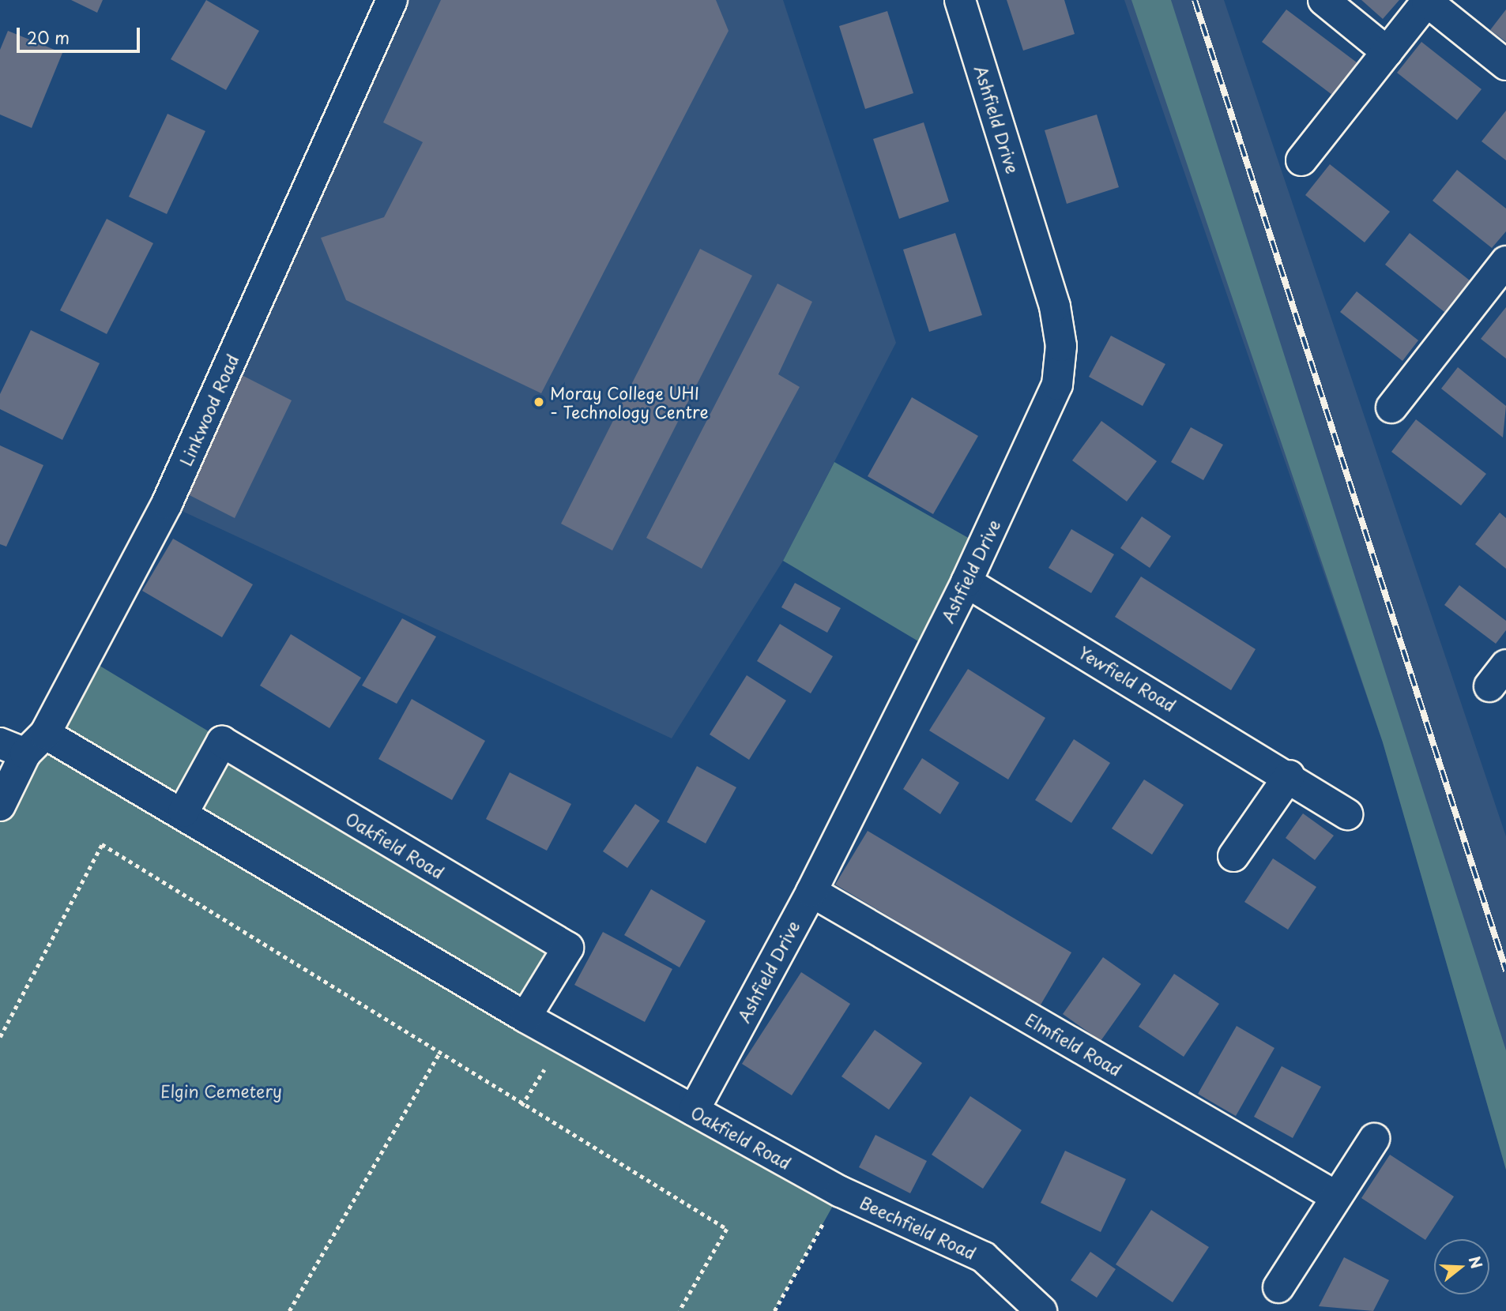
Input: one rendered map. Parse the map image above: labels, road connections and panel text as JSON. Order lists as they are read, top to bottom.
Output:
{
  "streets": {
    "street": [
      "Ashfield Drive",
      "Linkwood Road",
      "Yewfield Road",
      "Oakfield Road",
      "Elmfield Road",
      "Beechfield Road"
    ]
  },
  "crossings": [
    ["Ashfield Drive", "Yewfield Road"],
    ["Ashfield Drive", "Oakfield Road"],
    ["Ashfield Drive", "Elmfield Road"],
    ["Linkwood Road", "Oakfield Road"],
    ["Oakfield Road", "Beechfield Road"]
  ],
  "parks": ["Elgin Cemetery"],
  "places": ["Moray College UHI - Technology Centre"],
  "scale_bar": "20 m",
  "north": "right"
}
